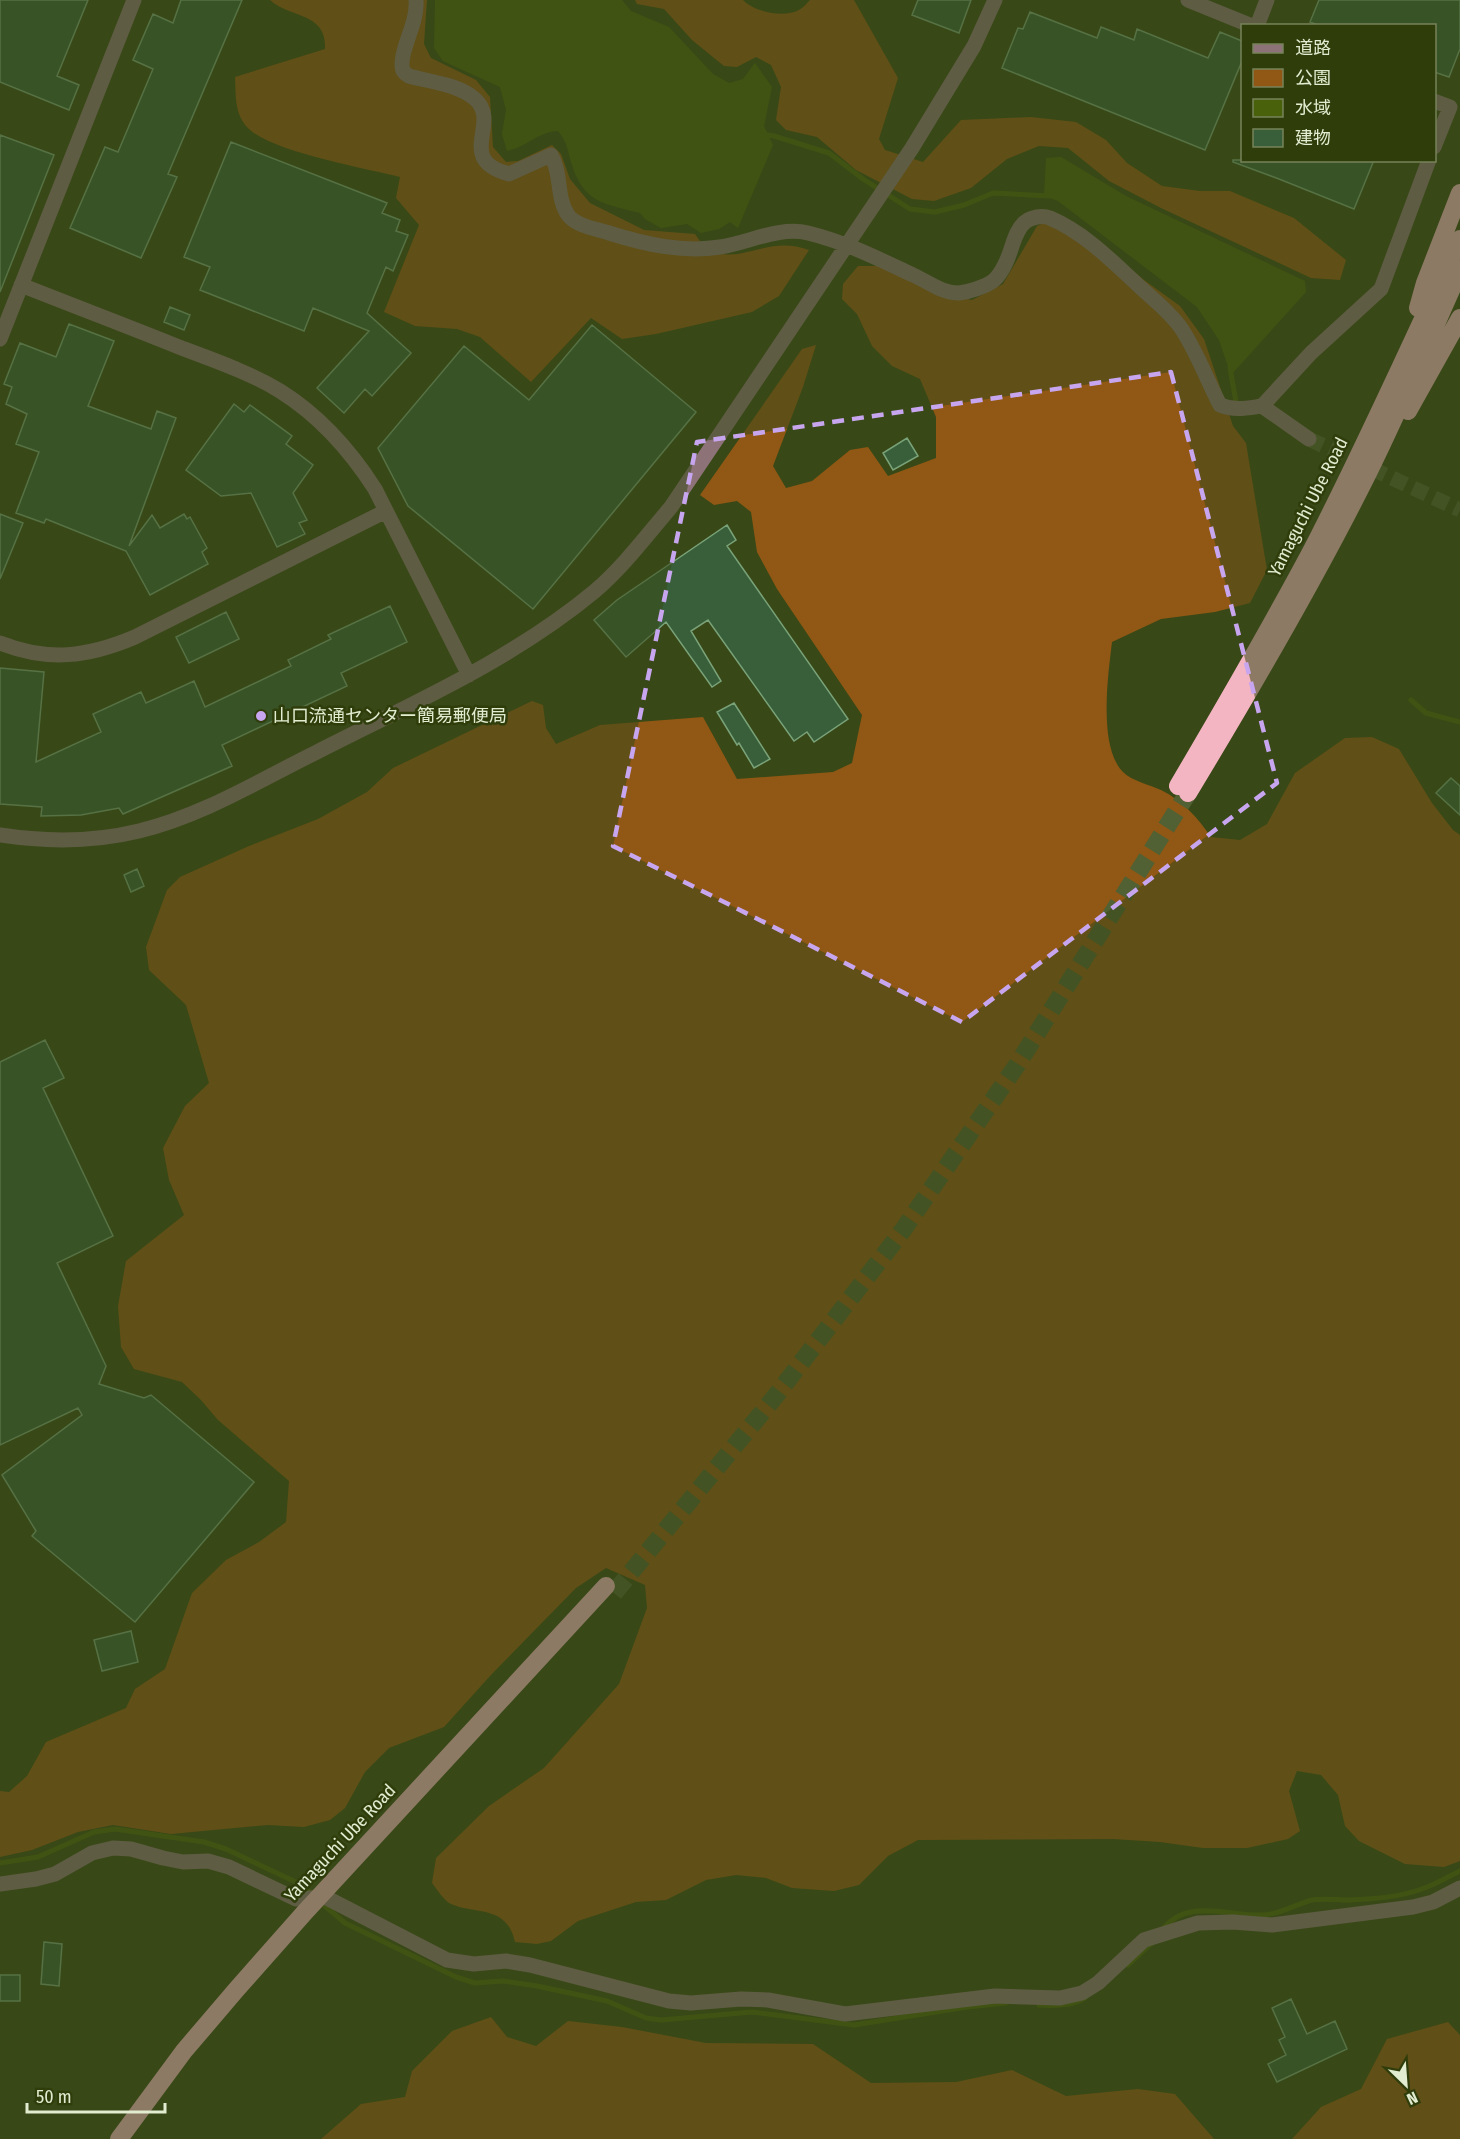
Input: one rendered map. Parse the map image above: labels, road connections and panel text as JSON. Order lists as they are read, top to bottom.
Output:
{
  "streets": {
    "highway": ["Yamaguchi Ube Road"]
  },
  "places": ["山口流通センター簡易郵便局"],
  "legend": [
    "道路",
    "公園",
    "水域",
    "建物"
  ],
  "scale_bar": "50 m",
  "north": "bottom right"
}
